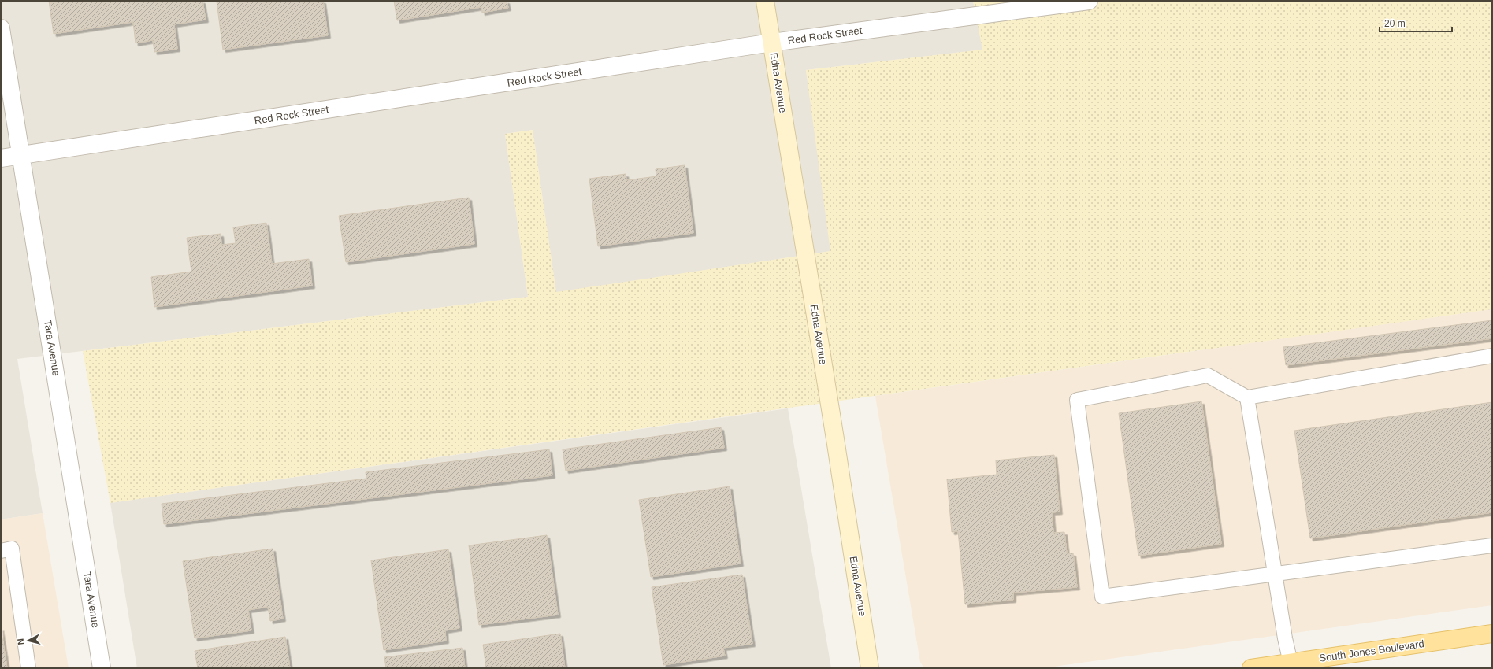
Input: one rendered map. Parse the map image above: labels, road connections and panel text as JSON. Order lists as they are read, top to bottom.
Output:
{
  "streets": {
    "main road": ["South Jones Boulevard"],
    "street": ["Red Rock Street", "Edna Avenue", "Tara Avenue"]
  },
  "crossings": [
    ["Red Rock Street", "Edna Avenue"],
    ["Red Rock Street", "Tara Avenue"]
  ],
  "scale_bar": "20 m",
  "north": "left"
}
